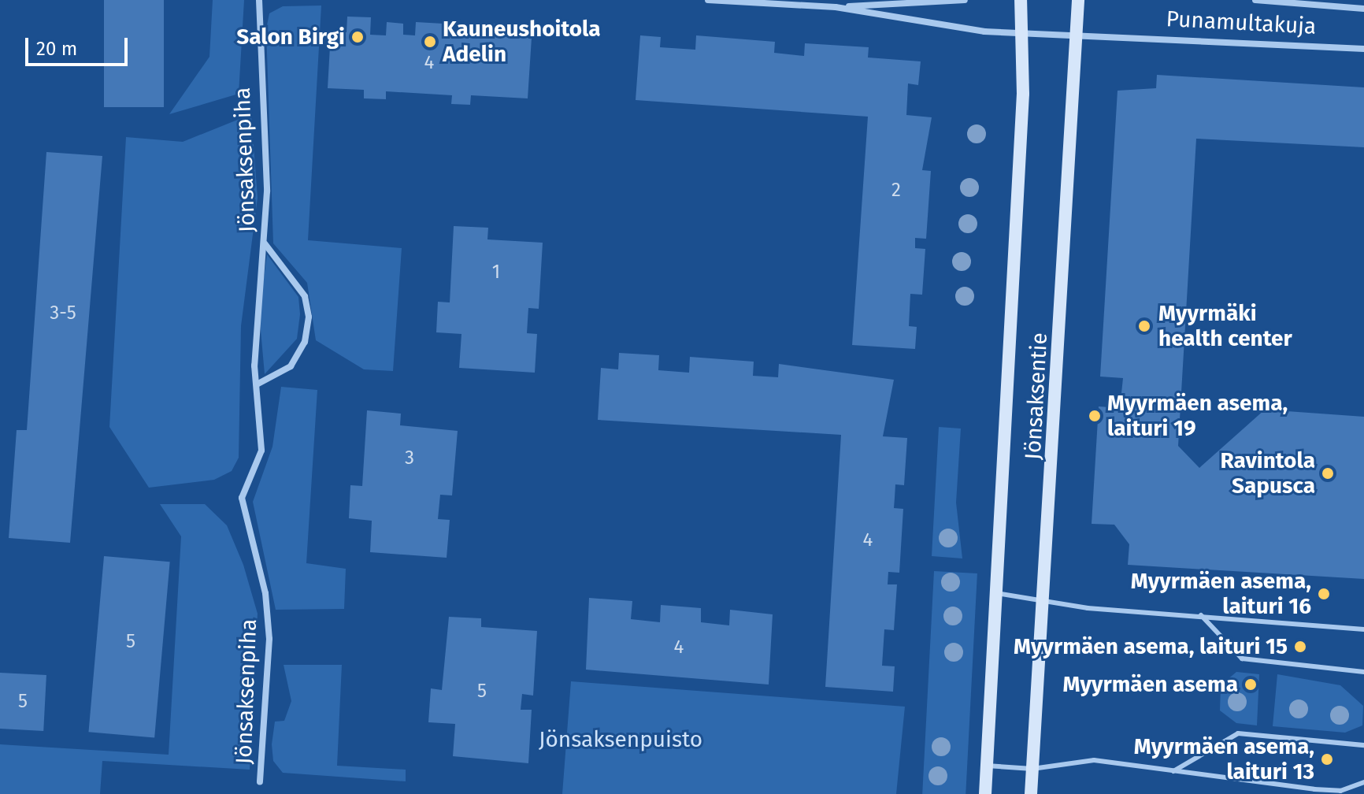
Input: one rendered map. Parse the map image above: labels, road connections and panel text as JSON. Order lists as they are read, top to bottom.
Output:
{
  "streets": {
    "main road": ["Jönsaksentie"],
    "street": ["Punamultakuja", "Jönsaksenpiha"]
  },
  "crossings": [
    ["Punamultakuja", "Jönsaksentie"]
  ],
  "parks": ["Jönsaksenpuisto"],
  "places": [
    "Salon Birgi",
    "Kauneushoitola Adelin",
    "Myyrmäki health center",
    "Myyrmäen asema, laituri 19",
    "Ravintola Sapusca",
    "Myyrmäen asema, laituri 16",
    "Myyrmäen asema, laituri 15",
    "Myyrmäen asema",
    "Myyrmäen asema, laituri 13"
  ],
  "house_numbers": [
    "4",
    "2",
    "1",
    "3-5",
    "3",
    "4",
    "5",
    "4",
    "5",
    "5"
  ],
  "scale_bar": "20 m"
}
